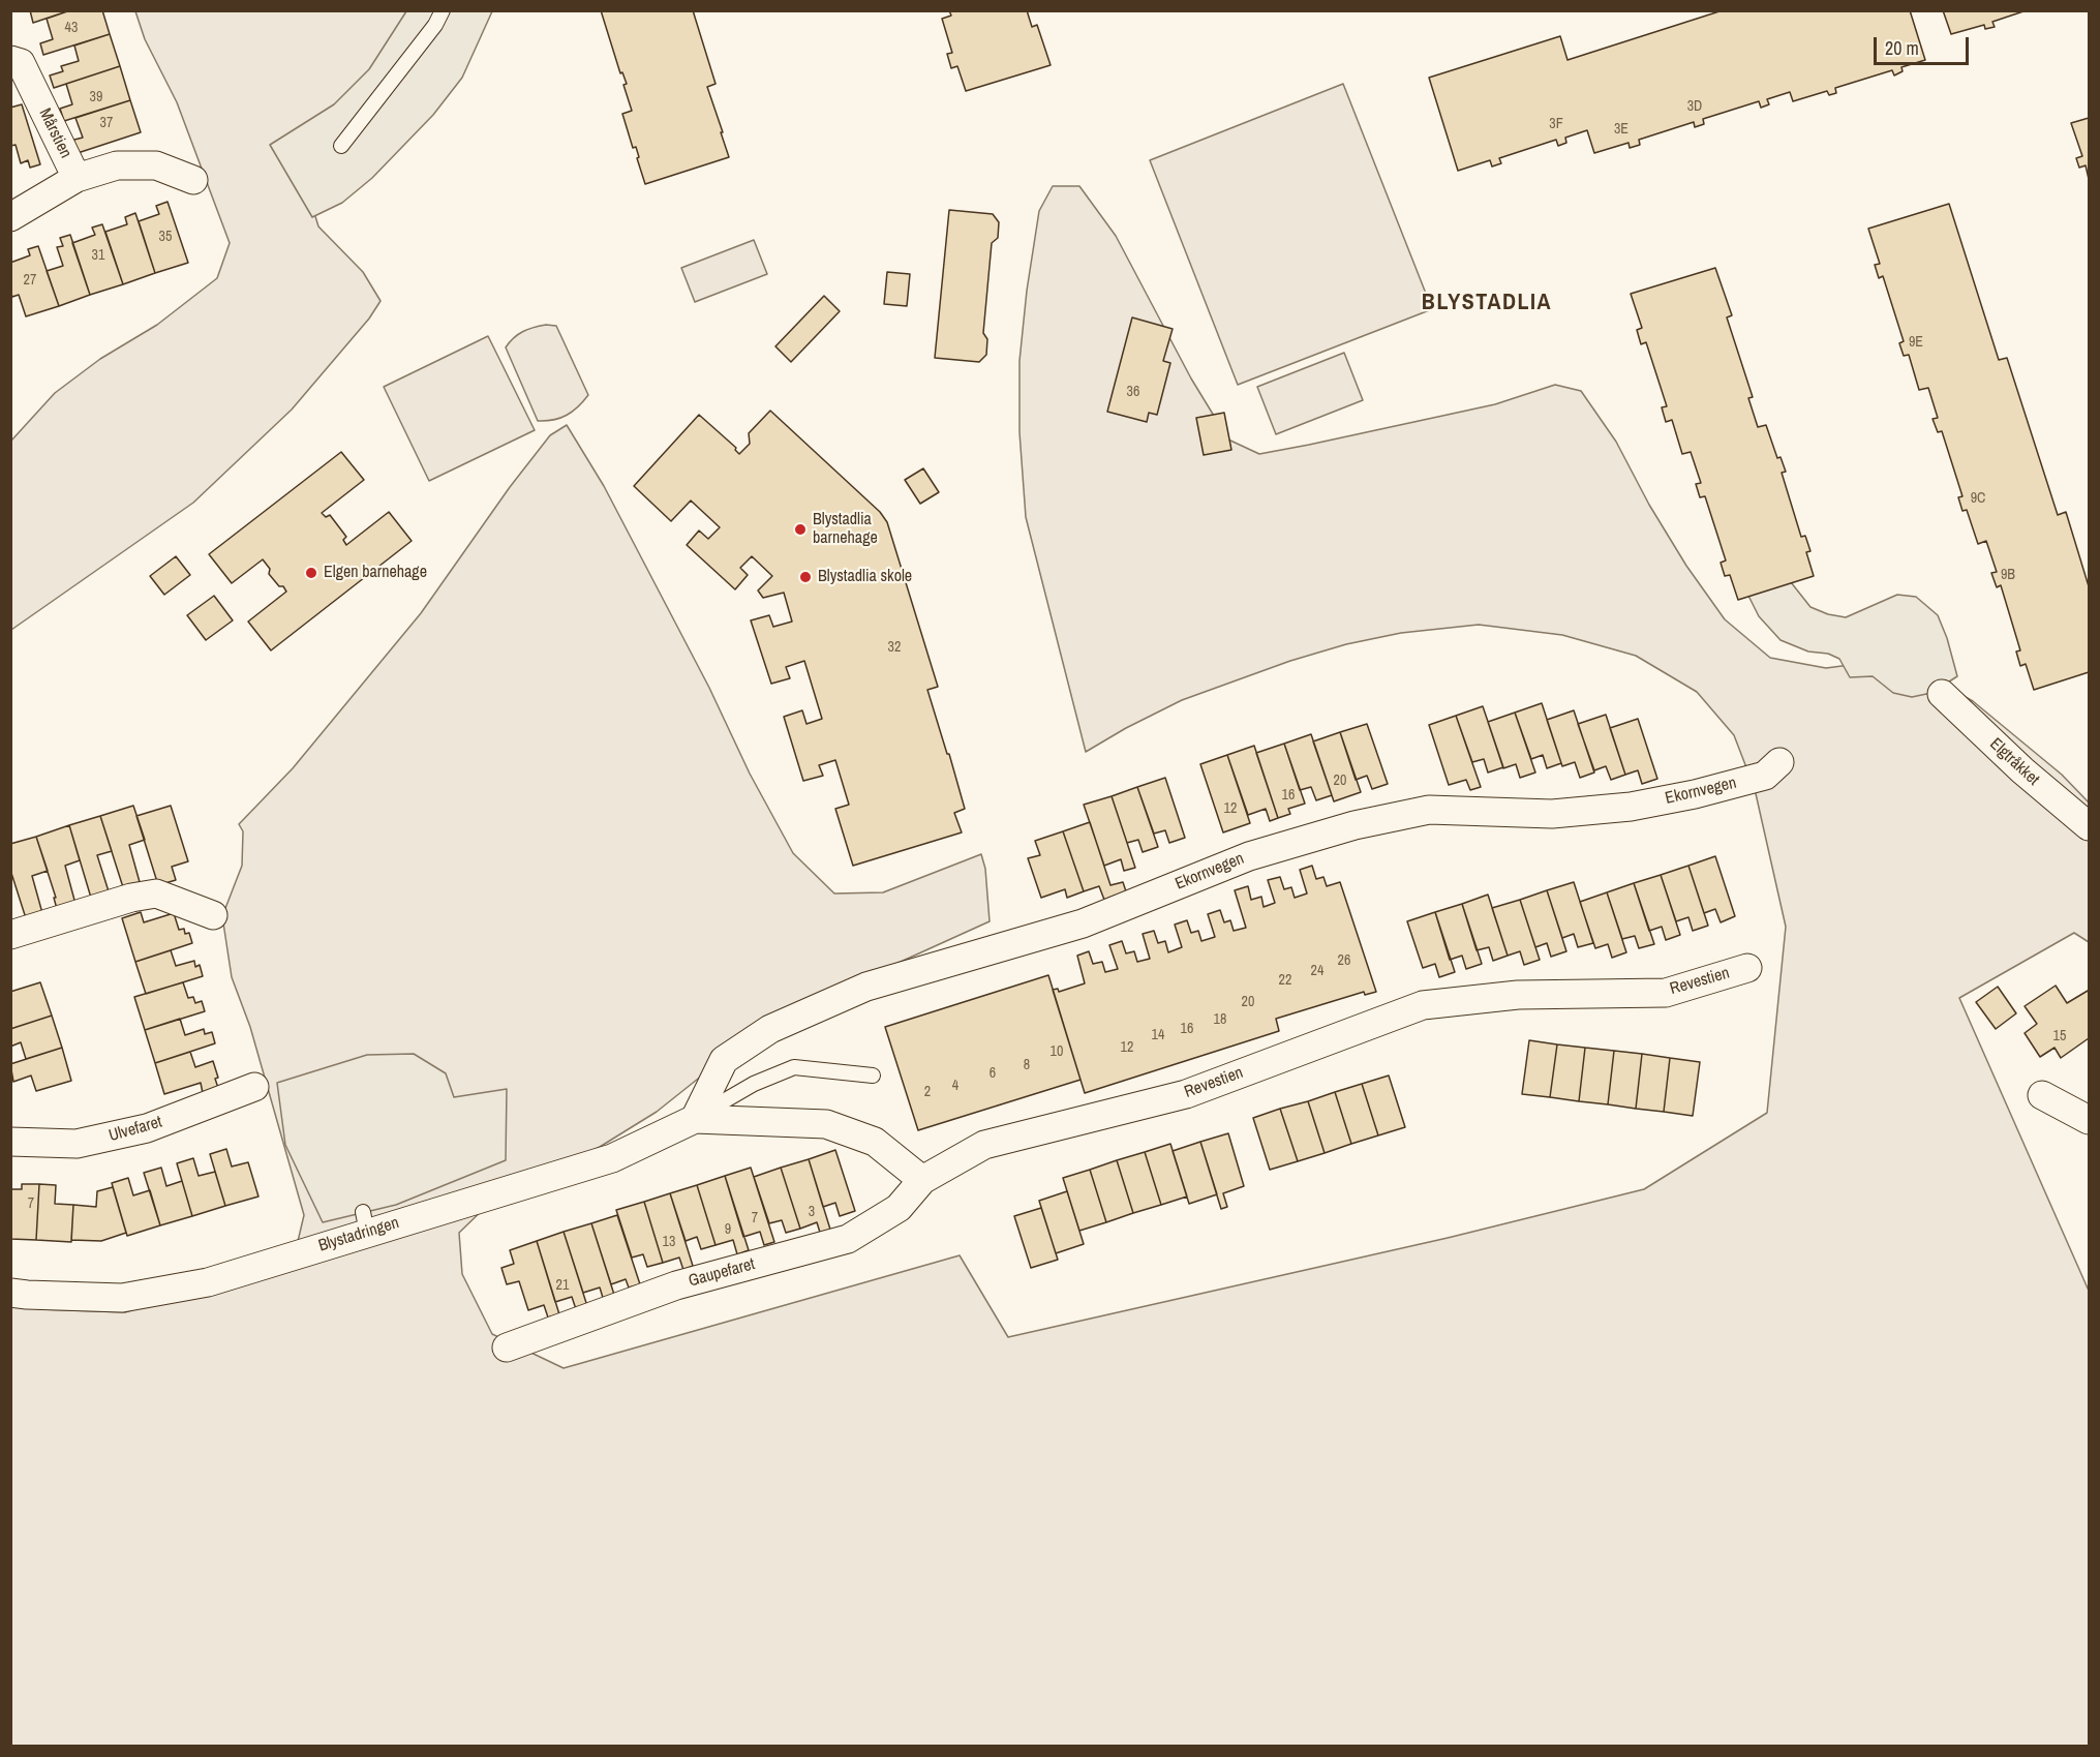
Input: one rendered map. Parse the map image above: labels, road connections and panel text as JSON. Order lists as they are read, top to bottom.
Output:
{
  "streets": {
    "street": [
      "Mårstien",
      "Elgtråkket",
      "Ekornvegen",
      "Revestien",
      "Ulvefaret",
      "Blystadringen",
      "Gaupefaret"
    ]
  },
  "crossings": [
    ["Ekornvegen", "Blystadringen"],
    ["Revestien", "Gaupefaret"]
  ],
  "districts": ["BLYSTADLIA"],
  "places": ["Blystadlia barnehage", "Elgen barnehage", "Blystadlia skole"],
  "house_numbers": [
    "43",
    "39",
    "3D",
    "37",
    "3F",
    "3E",
    "35",
    "31",
    "27",
    "9E",
    "36",
    "9C",
    "9B",
    "32",
    "20",
    "16",
    "12",
    "26",
    "24",
    "22",
    "20",
    "18",
    "16",
    "14",
    "15",
    "12",
    "10",
    "8",
    "6",
    "4",
    "2",
    "7",
    "3",
    "7",
    "9",
    "13",
    "21"
  ],
  "scale_bar": "20 m"
}
